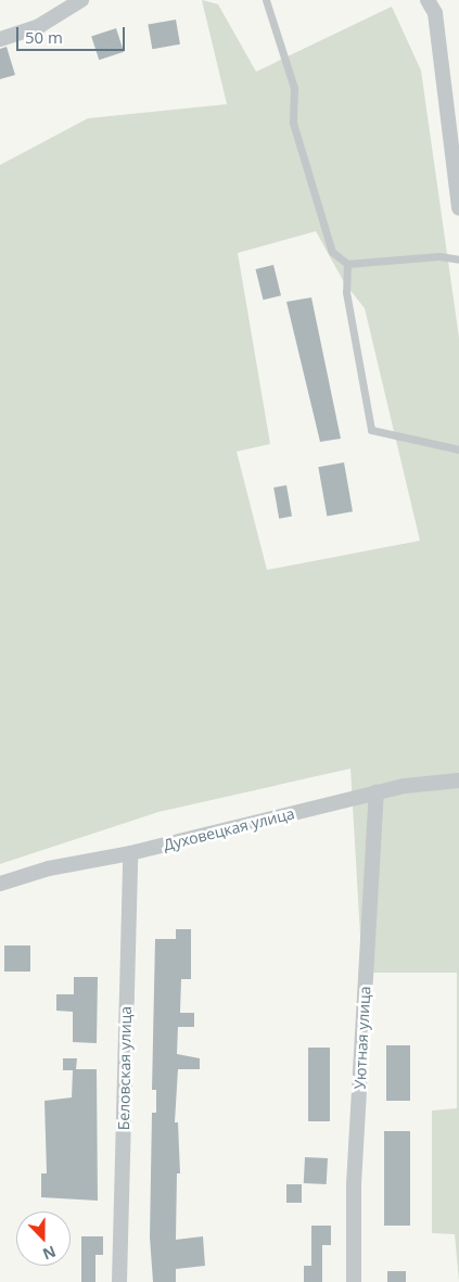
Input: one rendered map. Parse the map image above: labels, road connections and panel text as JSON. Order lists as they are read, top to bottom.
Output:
{
  "streets": {
    "street": ["Духовецкая улица", "Уютная улица", "Беловская улица"]
  },
  "crossings": [
    ["Духовецкая улица", "Уютная улица"],
    ["Духовецкая улица", "Беловская улица"]
  ],
  "scale_bar": "50 m",
  "north": "bottom"
}
